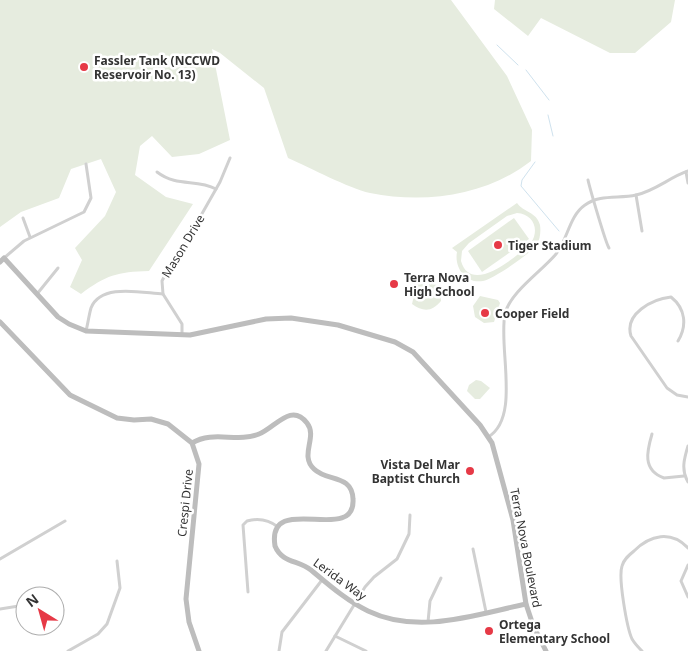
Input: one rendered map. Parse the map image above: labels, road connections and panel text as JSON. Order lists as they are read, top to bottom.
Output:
{
  "streets": {
    "street": [
      "Mason Drive",
      "Crespi Drive",
      "Terra Nova Boulevard",
      "Lerida Way"
    ]
  },
  "crossings": [
    ["Mason Drive", "Terra Nova Boulevard"],
    ["Terra Nova Boulevard", "Lerida Way"]
  ],
  "places": [
    "Fassler Tank (NCCWD Reservoir No. 13)",
    "Tiger Stadium",
    "Terra Nova High School",
    "Cooper Field",
    "Vista Del Mar Baptist Church",
    "Ortega Elementary School"
  ],
  "north": "top left"
}
